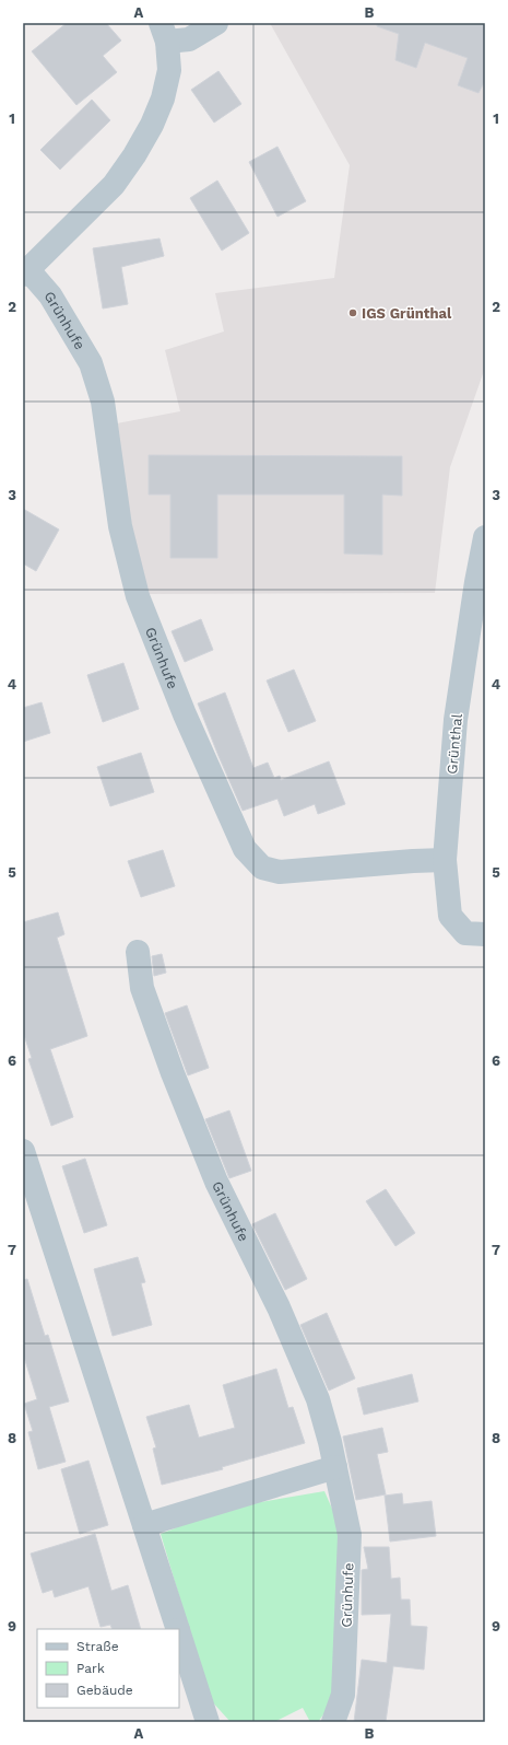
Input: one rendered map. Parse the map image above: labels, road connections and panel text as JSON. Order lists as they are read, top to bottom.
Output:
{
  "streets": {
    "street": ["Grünhufe", "Grünthal"]
  },
  "crossings": [
    ["Grünhufe", "Grünthal"]
  ],
  "places": ["IGS Grünthal"],
  "legend": ["Straße", "Park", "Gebäude"],
  "grid": {
    "columns": ["A", "B"],
    "rows": [
      "1",
      "2",
      "3",
      "4",
      "5",
      "6",
      "7",
      "8",
      "9"
    ]
  }
}
